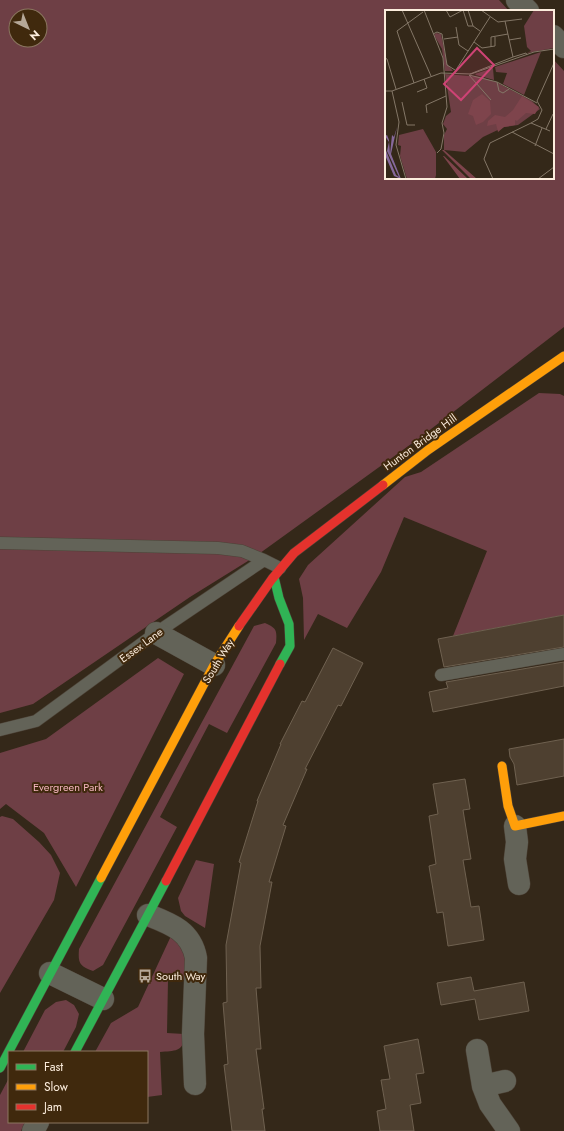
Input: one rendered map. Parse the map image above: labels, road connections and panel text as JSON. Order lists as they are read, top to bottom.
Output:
{
  "streets": {
    "street": ["Hunton Bridge Hill", "South Way"],
    "lane": ["Essex Lane"]
  },
  "crossings": [
    ["Hunton Bridge Hill", "South Way"]
  ],
  "parks": ["Evergreen Park"],
  "places": {
    "bus stop": ["South Way"]
  },
  "legend": ["Fast", "Slow", "Jam"],
  "north": "bottom right"
}
